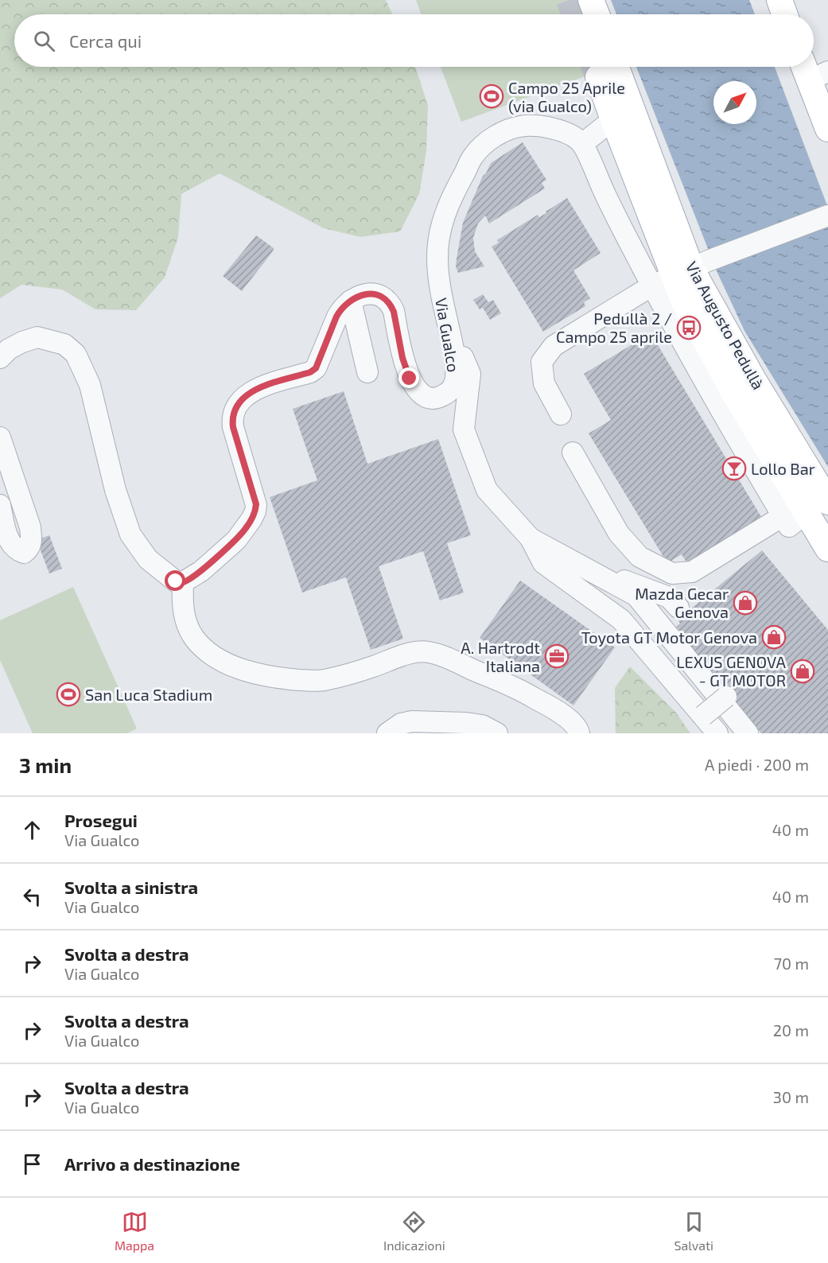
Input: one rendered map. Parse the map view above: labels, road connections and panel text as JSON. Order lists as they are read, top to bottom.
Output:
{
  "streets": {
    "main road": ["Via Augusto Pedullà"],
    "street": ["Via Gualco"]
  },
  "places": {
    "sports": ["Campo 25 Aprile (via Gualco)", "San Luca Stadium"],
    "bus stop": ["Pedullà 2 / Campo 25 aprile"],
    "bar": ["Lollo Bar"],
    "shop": ["Mazda Gecar Genova", "Toyota GT Motor Genova", "LEXUS GENOVA - GT MOTOR"],
    "office": ["A. Hartrodt Italiana"]
  },
  "north": "top right",
  "page": {
    "search": "Cerca qui",
    "heading": ["3 min", "A piedi · 200 m"],
    "list": [
      ["Prosegui", "Via Gualco", "40 m"],
      ["Svolta a sinistra", "Via Gualco", "40 m"],
      ["Svolta a destra", "Via Gualco", "70 m"],
      ["Svolta a destra", "Via Gualco", "20 m"],
      ["Svolta a destra", "Via Gualco", "30 m"],
      "Arrivo a destinazione"
    ],
    "nav": ["Mappa", "Indicazioni", "Salvati"]
  }
}
